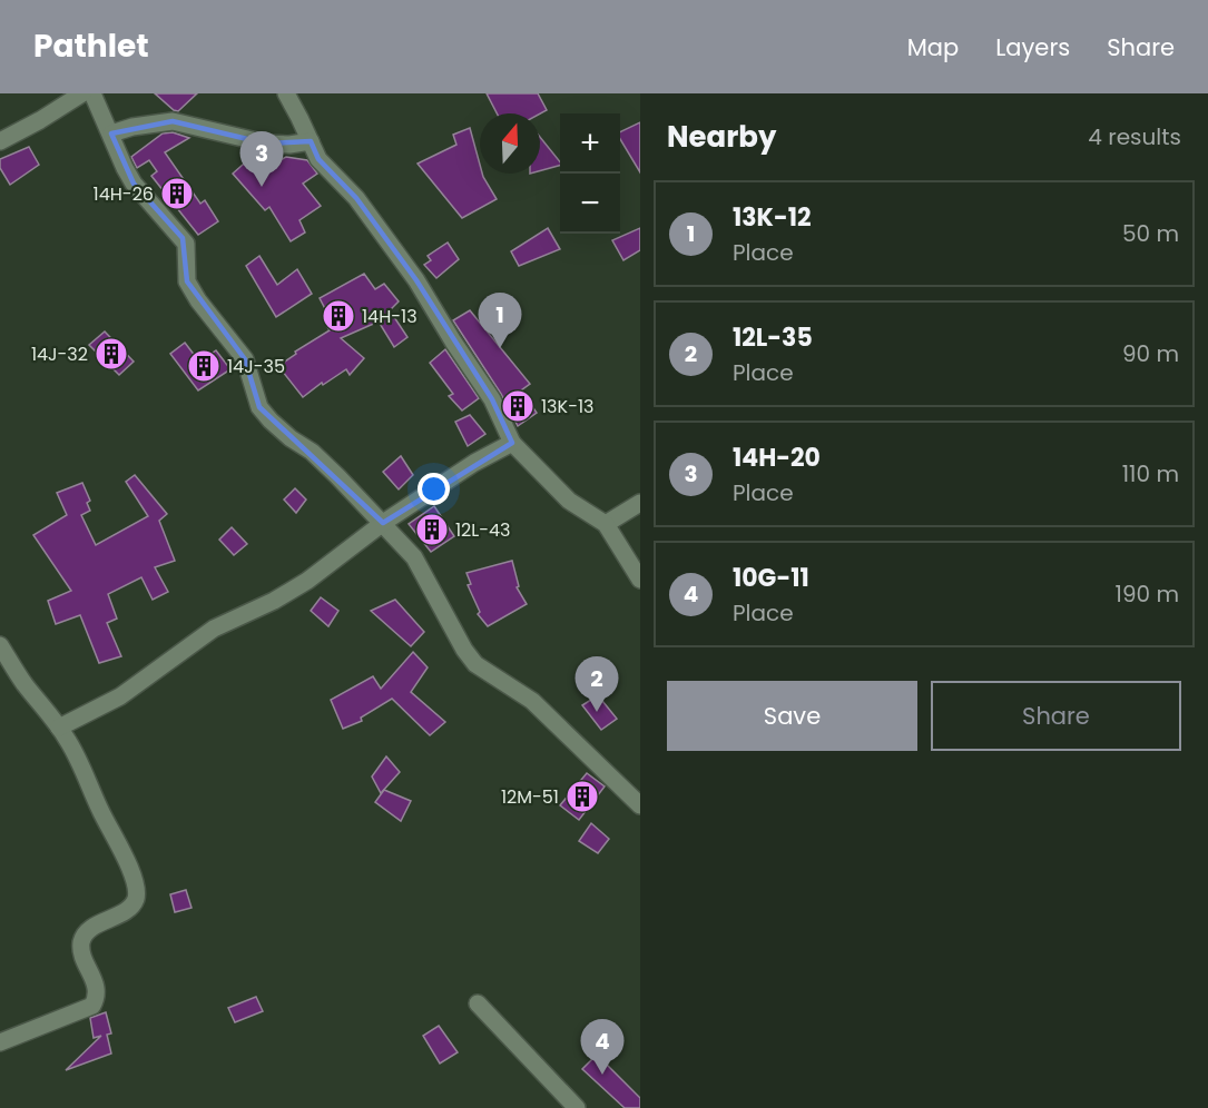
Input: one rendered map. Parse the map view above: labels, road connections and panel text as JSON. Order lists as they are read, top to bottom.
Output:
{
  "places": {
    "building": [
      "14H-26",
      "14H-13",
      "14J-32",
      "14J-35",
      "13K-13",
      "12L-43",
      "12M-51"
    ]
  },
  "north": "top",
  "page": {
    "header": "Pathlet",
    "nav": ["Map", "Layers", "Share"],
    "heading": ["Nearby", "4 results"],
    "map_buttons": ["+", "−"],
    "pins": [
      "3",
      "1",
      "2",
      "4"
    ],
    "list": [
      {
        "mark": "1",
        "name": "13K-12",
        "note": "Place",
        "value": "50 m"
      },
      {
        "mark": "2",
        "name": "12L-35",
        "note": "Place",
        "value": "90 m"
      },
      {
        "mark": "3",
        "name": "14H-20",
        "note": "Place",
        "value": "110 m"
      },
      {
        "mark": "4",
        "name": "10G-11",
        "note": "Place",
        "value": "190 m"
      }
    ],
    "buttons": ["Save", "Share"]
  }
}
